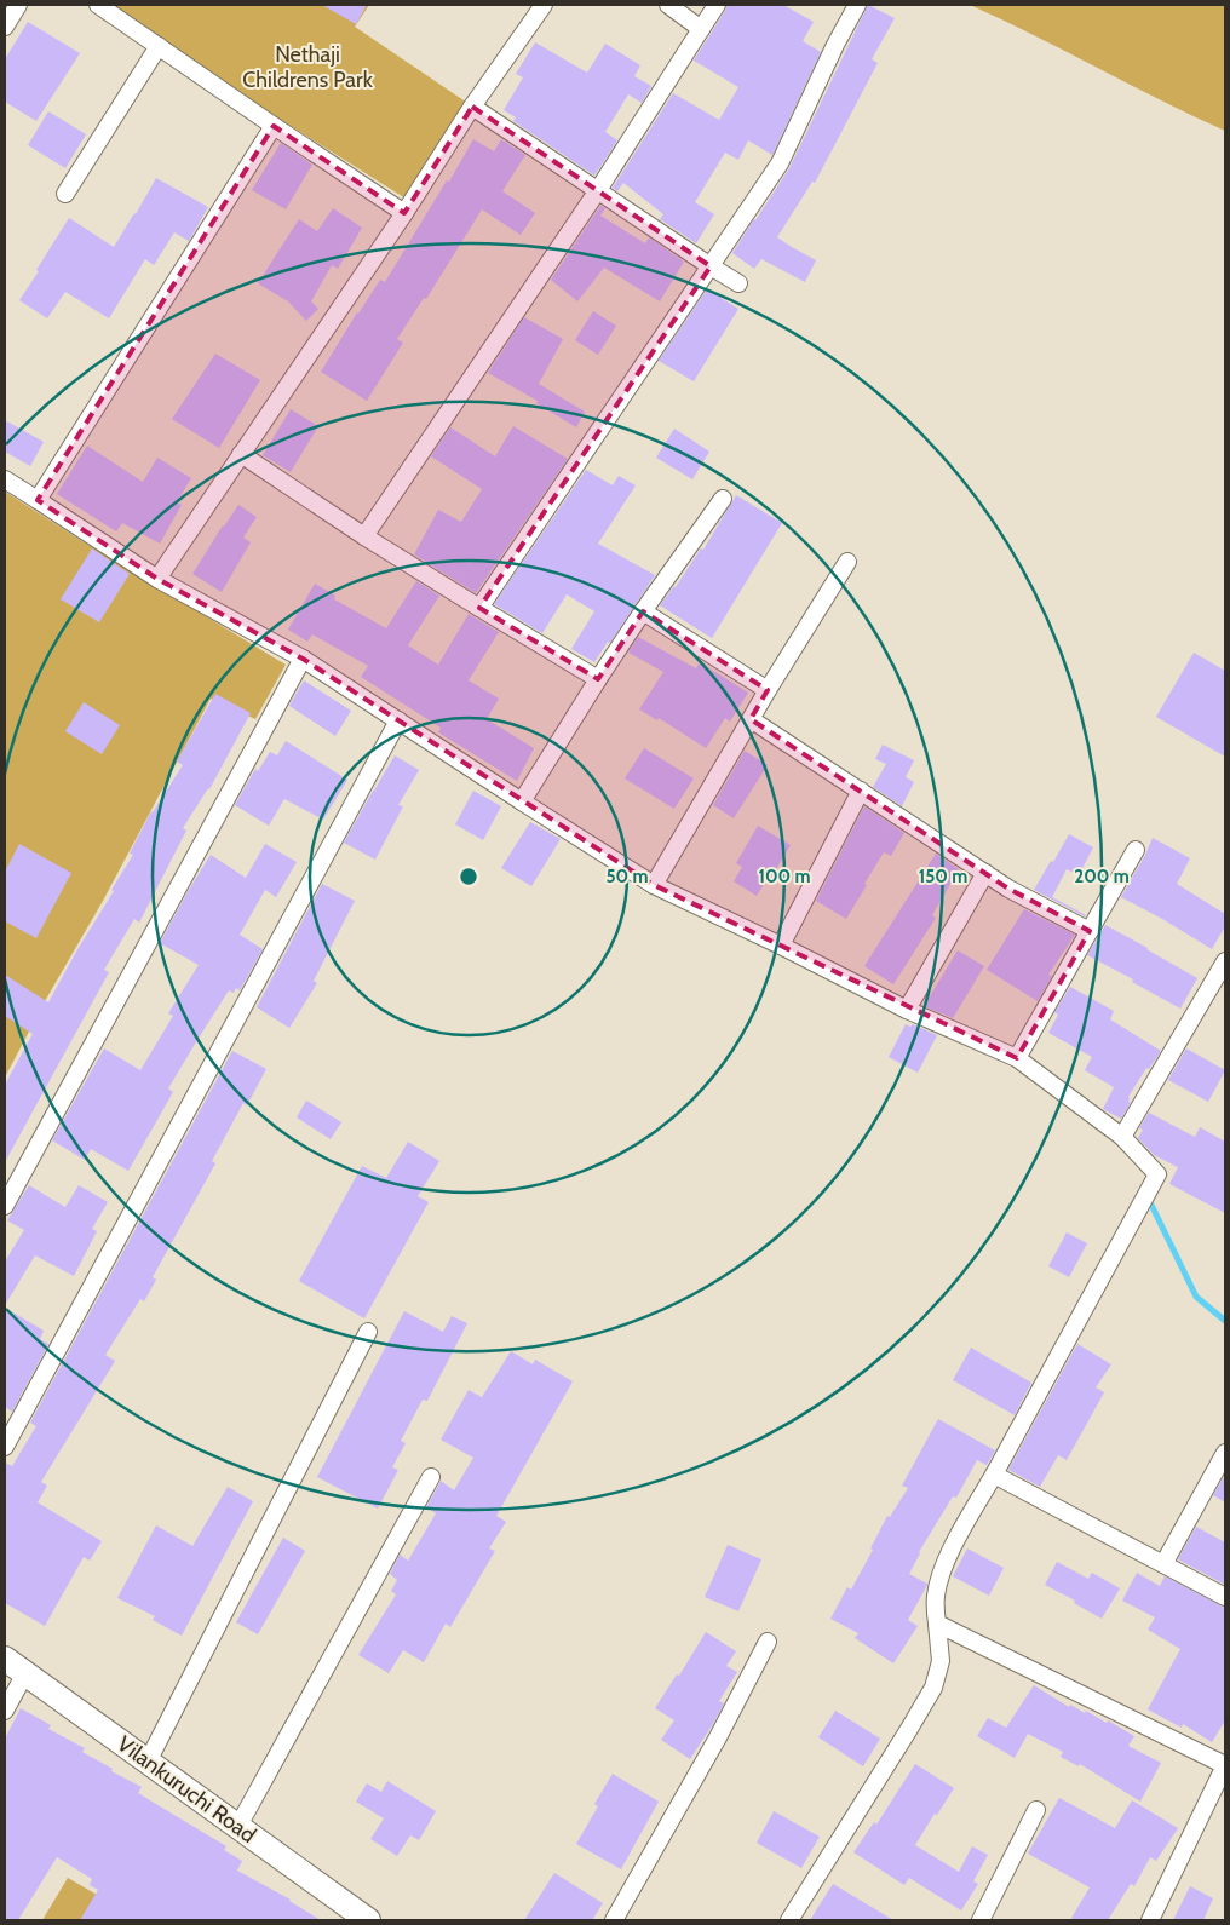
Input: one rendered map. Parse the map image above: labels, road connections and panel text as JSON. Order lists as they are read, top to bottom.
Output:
{
  "streets": {
    "main road": ["Vilankuruchi Road"]
  },
  "parks": ["Nethaji Childrens Park"],
  "rings": [
    "50 m",
    "100 m",
    "150 m",
    "200 m"
  ]
}
